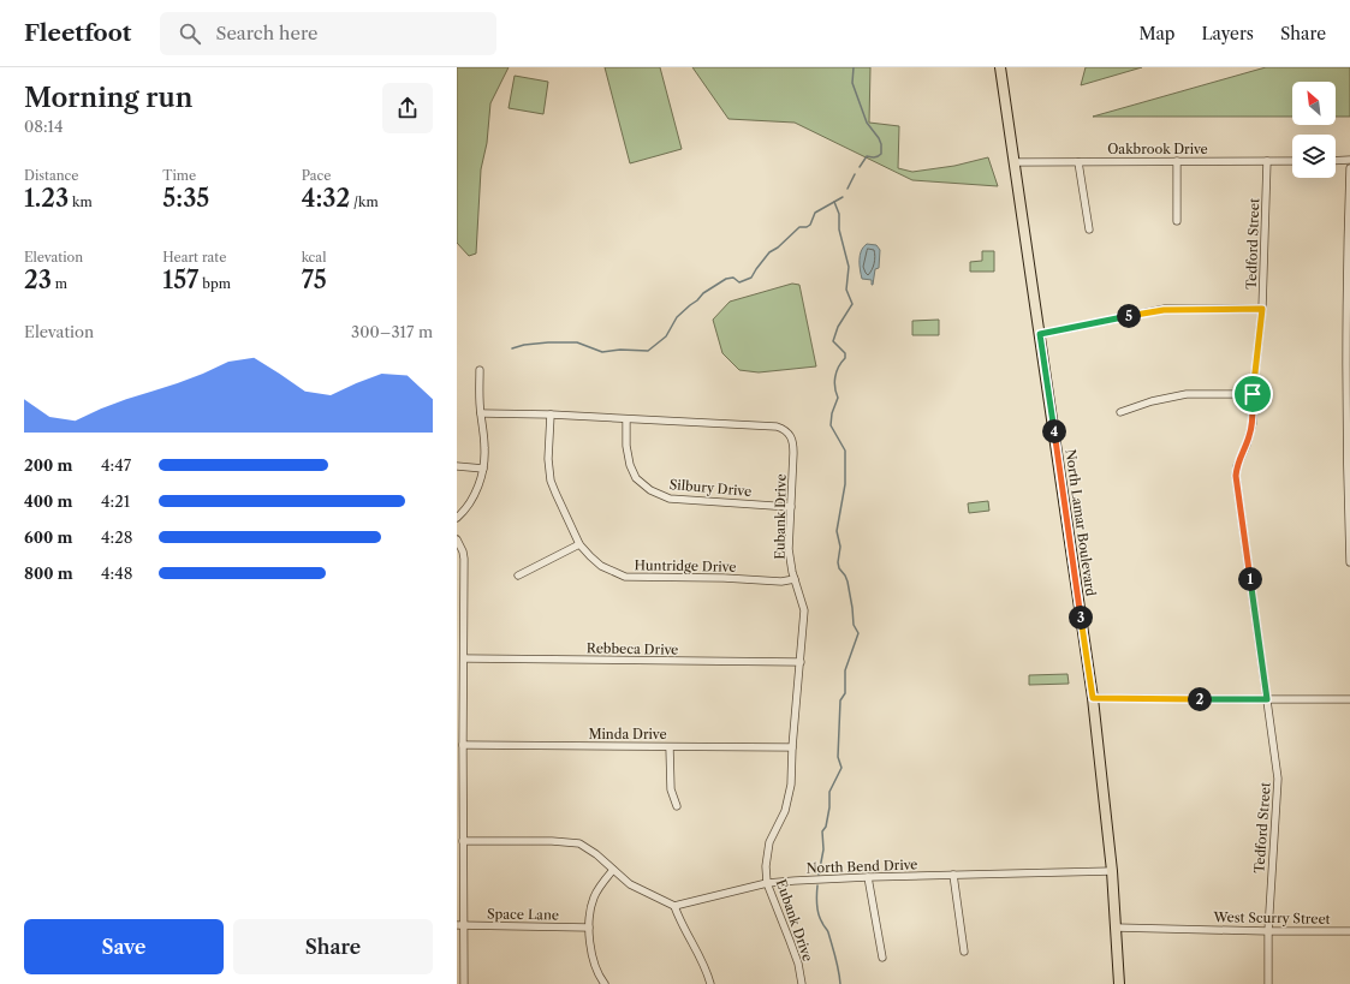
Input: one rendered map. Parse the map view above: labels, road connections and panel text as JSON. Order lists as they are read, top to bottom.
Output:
{
  "streets": {
    "main road": ["North Lamar Boulevard"],
    "street": [
      "Oakbrook Drive",
      "Tedford Street",
      "Silbury Drive",
      "Eubank Drive",
      "Huntridge Drive",
      "Rebbeca Drive",
      "Minda Drive",
      "North Bend Drive",
      "Space Lane",
      "West Scurry Street"
    ]
  },
  "crossings": [
    ["Oakbrook Drive", "Tedford Street"],
    ["Oakbrook Drive", "North Lamar Boulevard"],
    ["Tedford Street", "West Scurry Street"],
    ["Silbury Drive", "Eubank Drive"],
    ["Eubank Drive", "Huntridge Drive"],
    ["Eubank Drive", "Rebbeca Drive"],
    ["Eubank Drive", "Minda Drive"],
    ["Eubank Drive", "North Bend Drive"],
    ["North Lamar Boulevard", "North Bend Drive"],
    ["North Lamar Boulevard", "West Scurry Street"]
  ],
  "north": "top left",
  "page": {
    "header": "Fleetfoot",
    "search": "Search here",
    "nav": ["Map", "Layers", "Share"],
    "heading": ["Morning run", "08:14"],
    "stats": [
      ["Distance", "1.23 km"],
      ["Time", "5:35"],
      ["Pace", "4:32 /km"],
      ["Elevation", "23 m"],
      ["Heart rate", "157 bpm"],
      ["kcal", "75"]
    ],
    "pins": [
      "5",
      "4",
      "1",
      "3",
      "2"
    ],
    "chart": ["Elevation", "300–317 m"],
    "list": [
      {
        "name": "200 m",
        "note": "4:47"
      },
      {
        "name": "400 m",
        "note": "4:21"
      },
      {
        "name": "600 m",
        "note": "4:28"
      },
      {
        "name": "800 m",
        "note": "4:48"
      }
    ],
    "buttons": ["Save", "Share"]
  }
}
